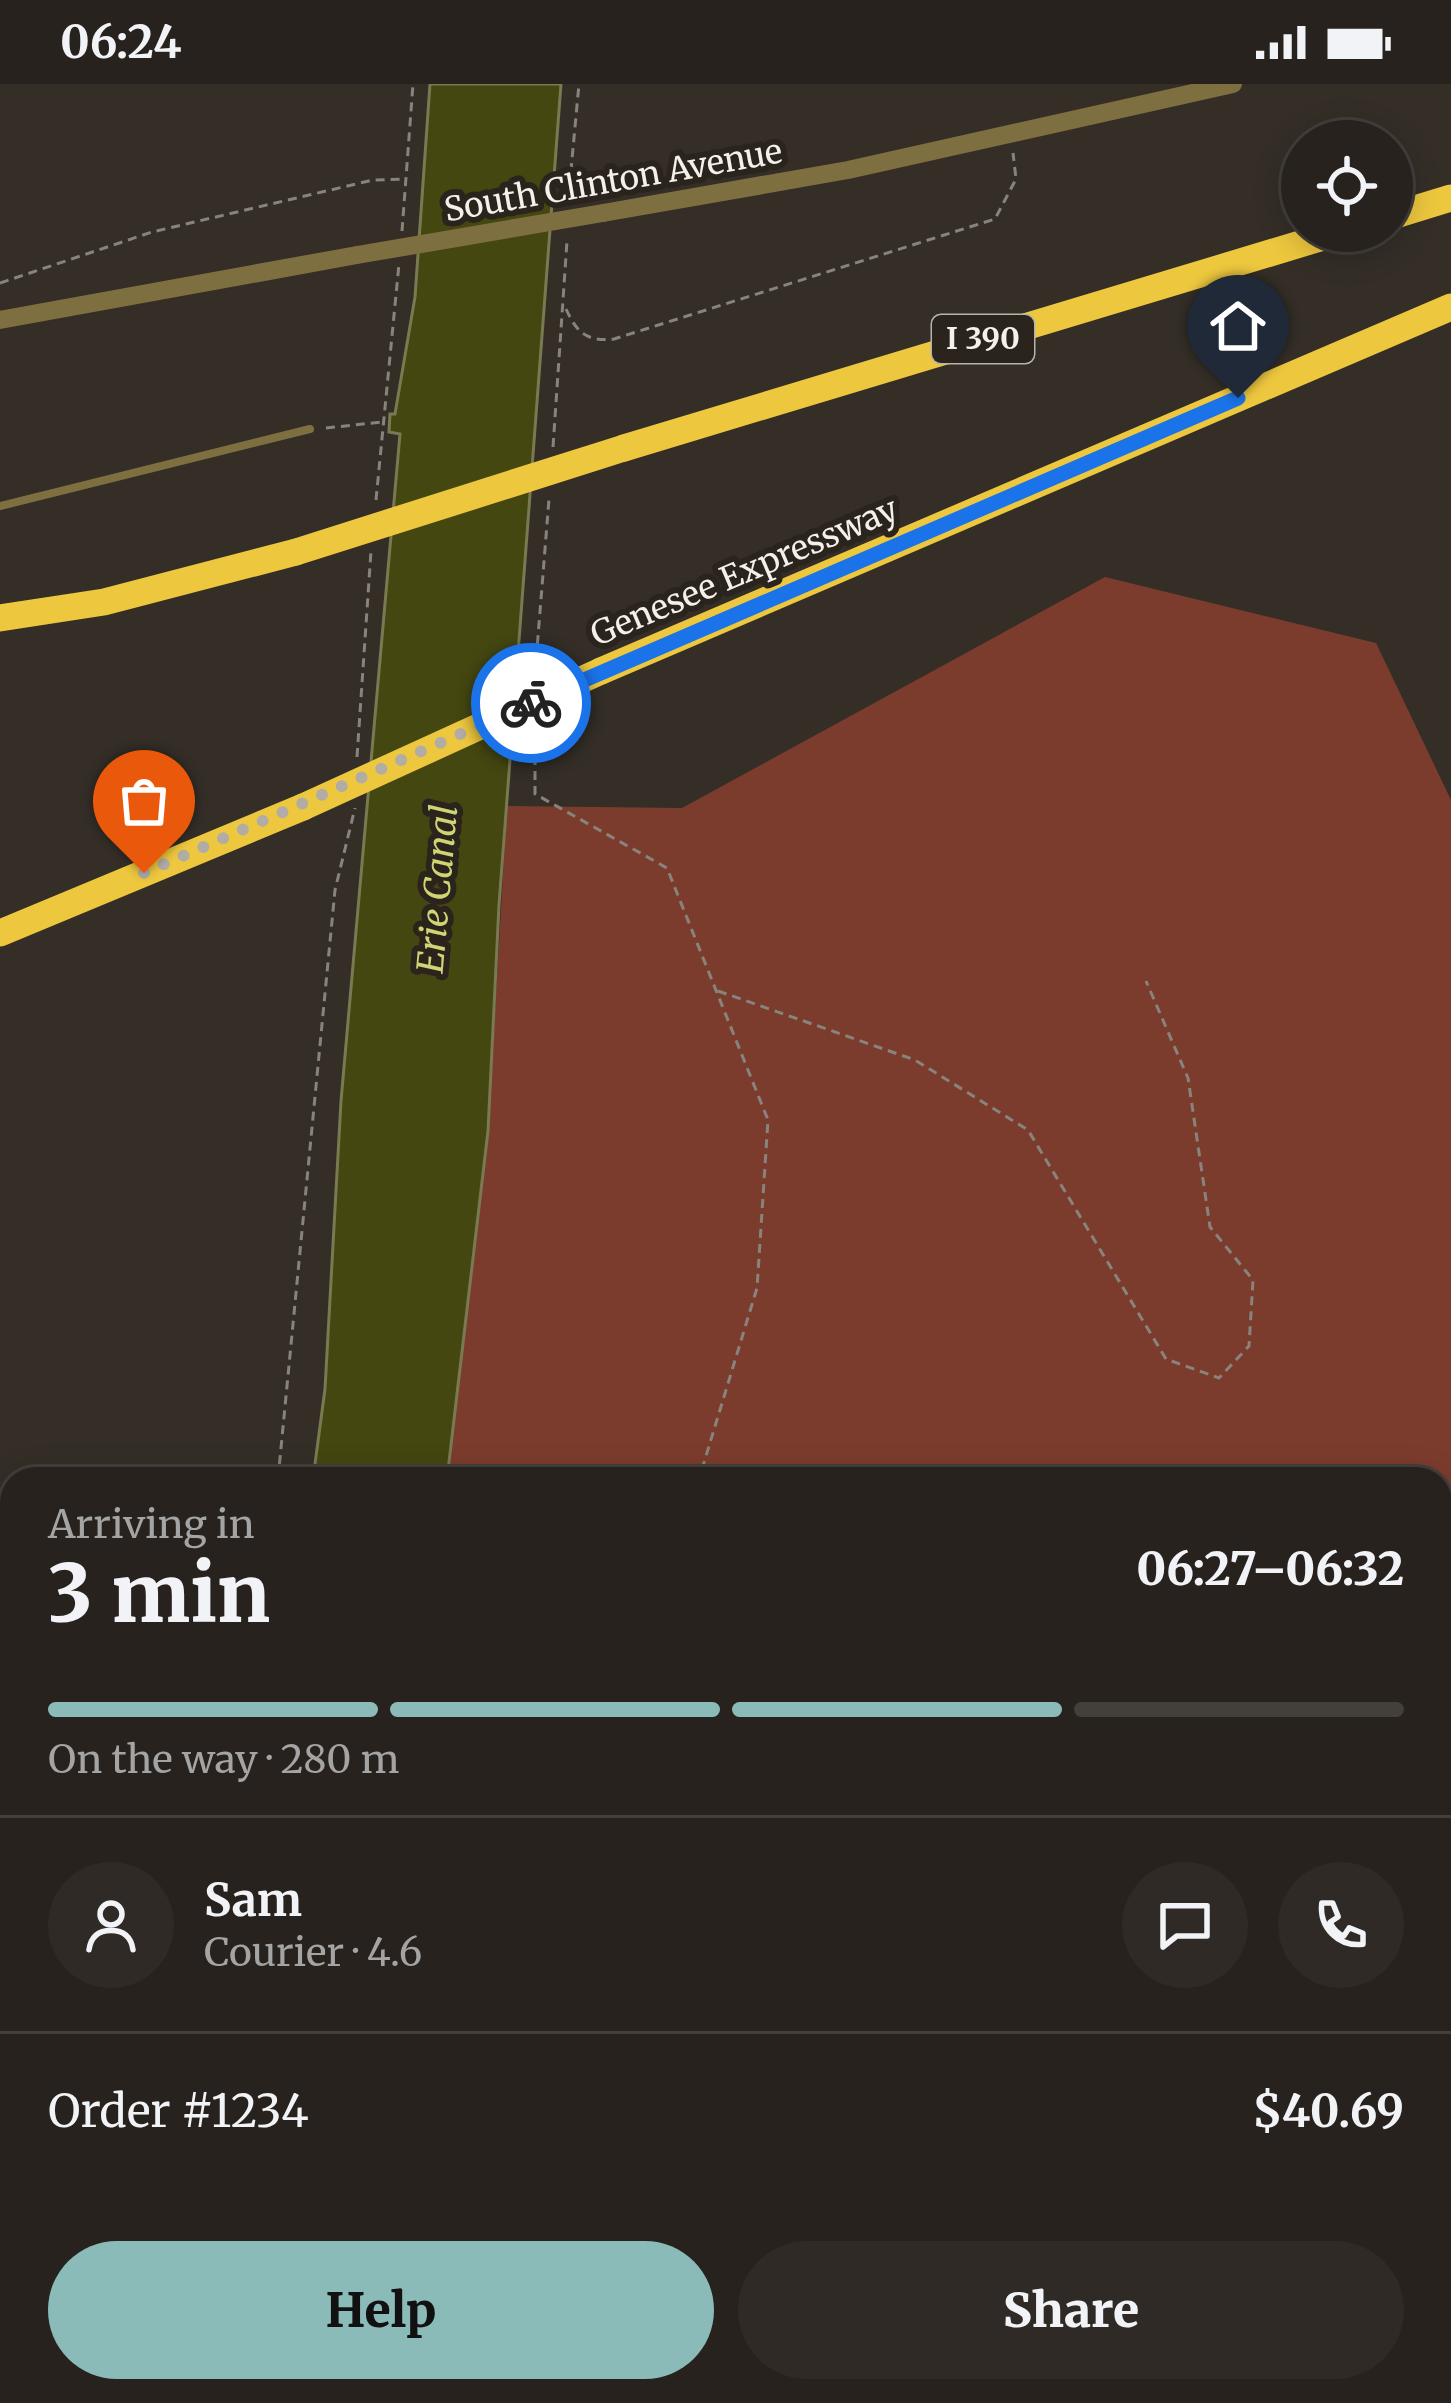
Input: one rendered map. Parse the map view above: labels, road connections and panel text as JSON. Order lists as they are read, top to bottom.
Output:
{
  "streets": {
    "highway": ["I 390", "Genesee Expressway"],
    "street": ["South Clinton Avenue"]
  },
  "water": ["Erie Canal"],
  "page": {
    "status": "06:24",
    "heading": ["3 min", "Arriving in", "06:27–06:32"],
    "panel": [
      "Sam",
      "Courier · 4.6",
      "Order #1234",
      "$40.69"
    ],
    "bar": "On the way · 280 m",
    "buttons": ["Help", "Share"]
  }
}
